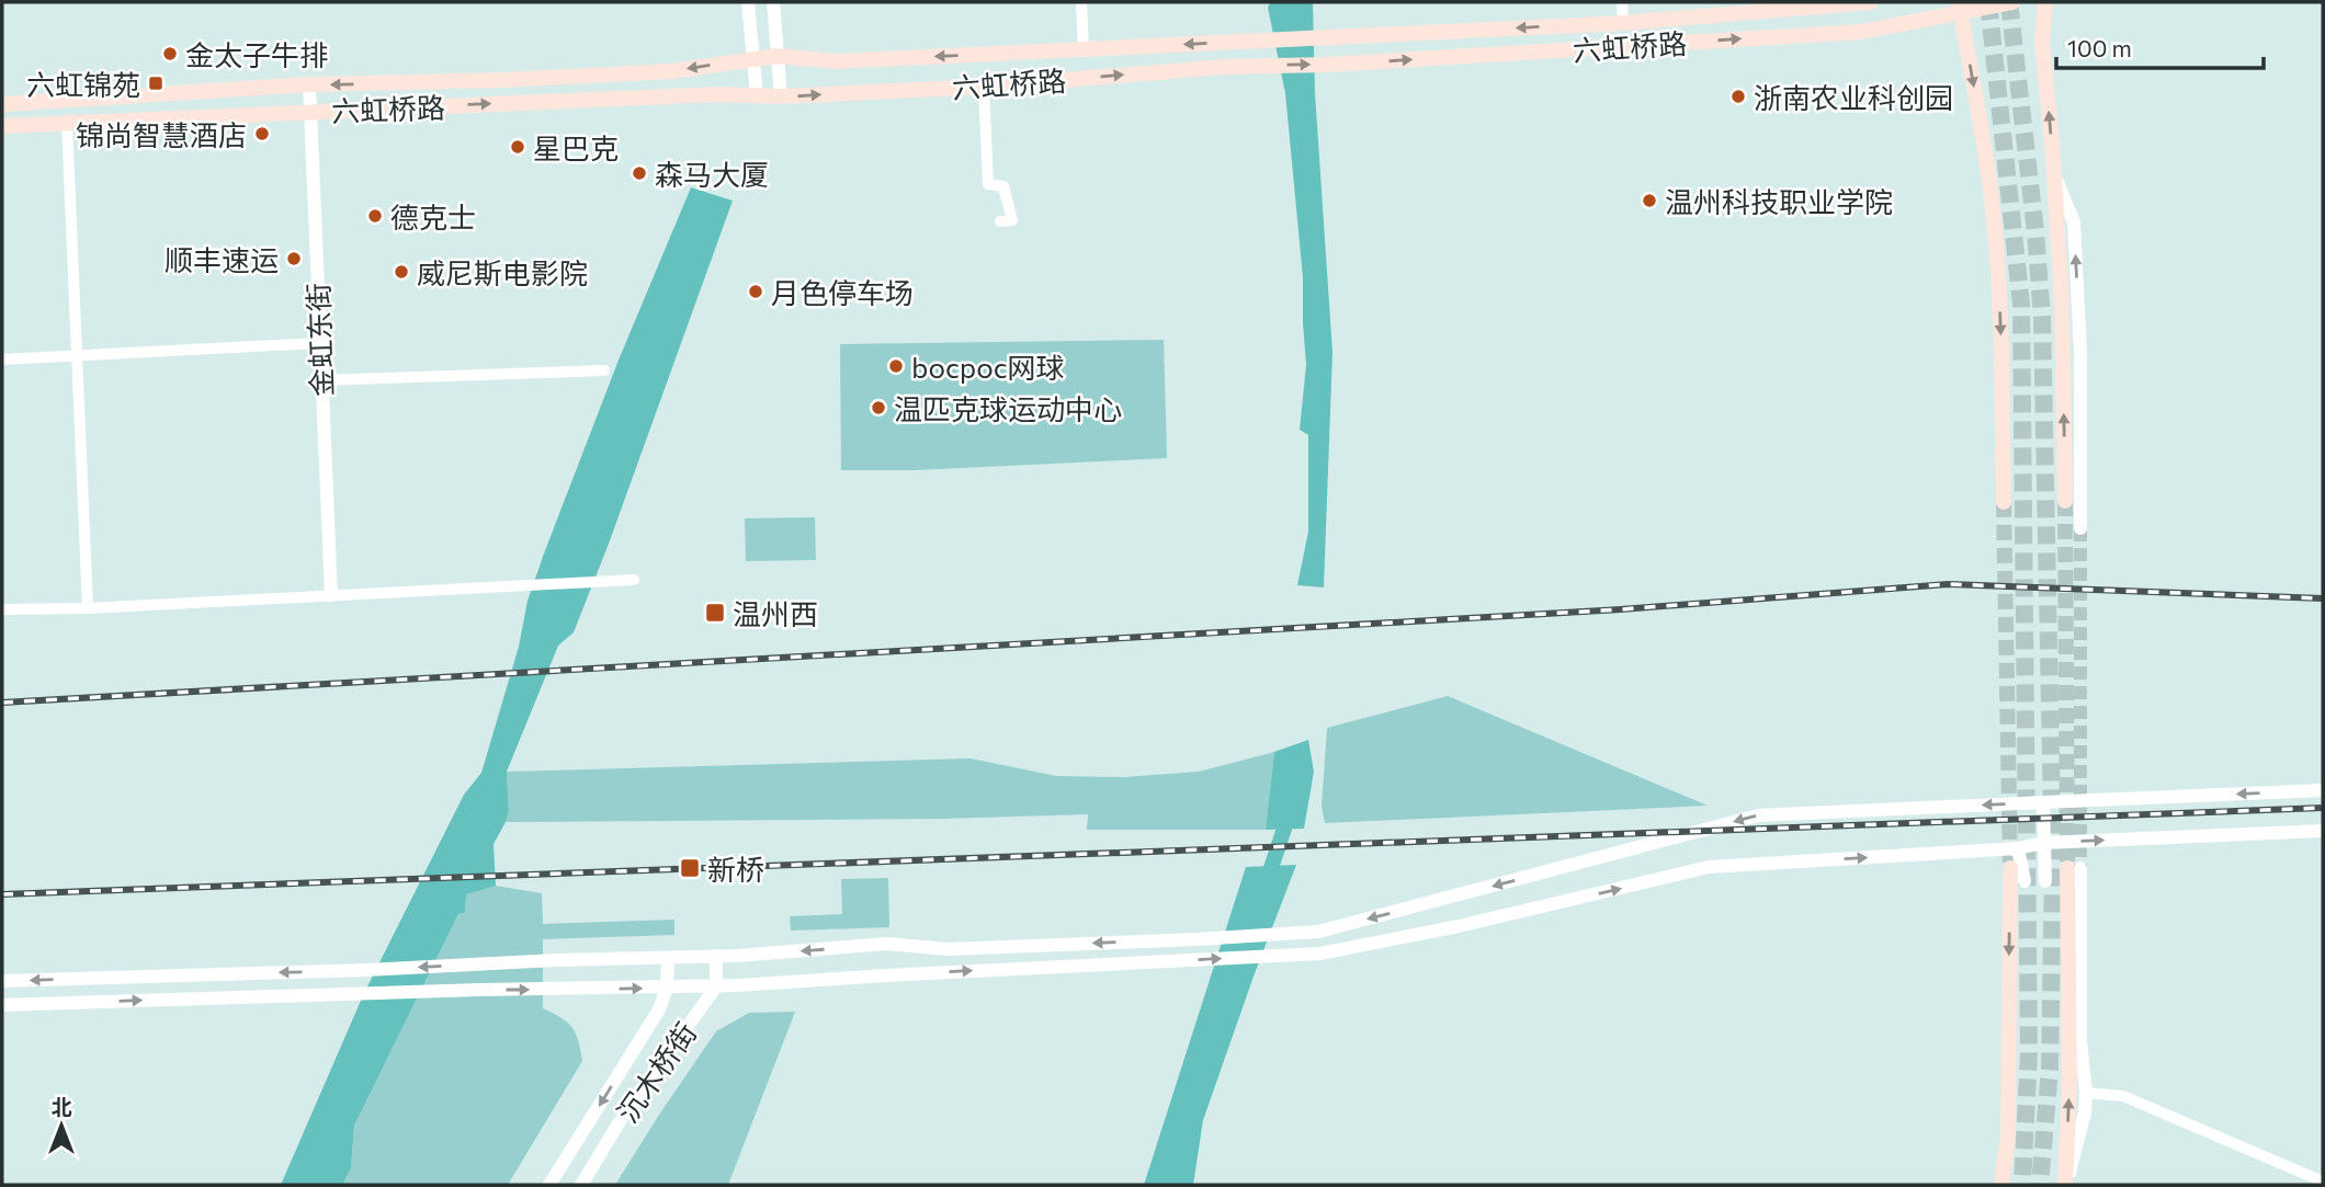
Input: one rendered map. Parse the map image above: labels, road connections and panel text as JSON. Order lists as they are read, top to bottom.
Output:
{
  "streets": {
    "main road": ["六虹桥路"],
    "street": ["金虹东街", "沉木桥街"]
  },
  "crossings": [
    ["六虹桥路", "金虹东街"]
  ],
  "places": {
    "other": [
      "金太子牛排",
      "浙南农业科创园",
      "锦尚智慧酒店",
      "星巴克",
      "森马大厦",
      "温州科技职业学院",
      "德克士",
      "顺丰速运",
      "威尼斯电影院",
      "月色停车场",
      "bocpoc网球",
      "温匹克球运动中心"
    ],
    "transit": ["六虹锦苑", "温州西", "新桥"]
  },
  "scale_bar": "100 m",
  "north": "top"
}
